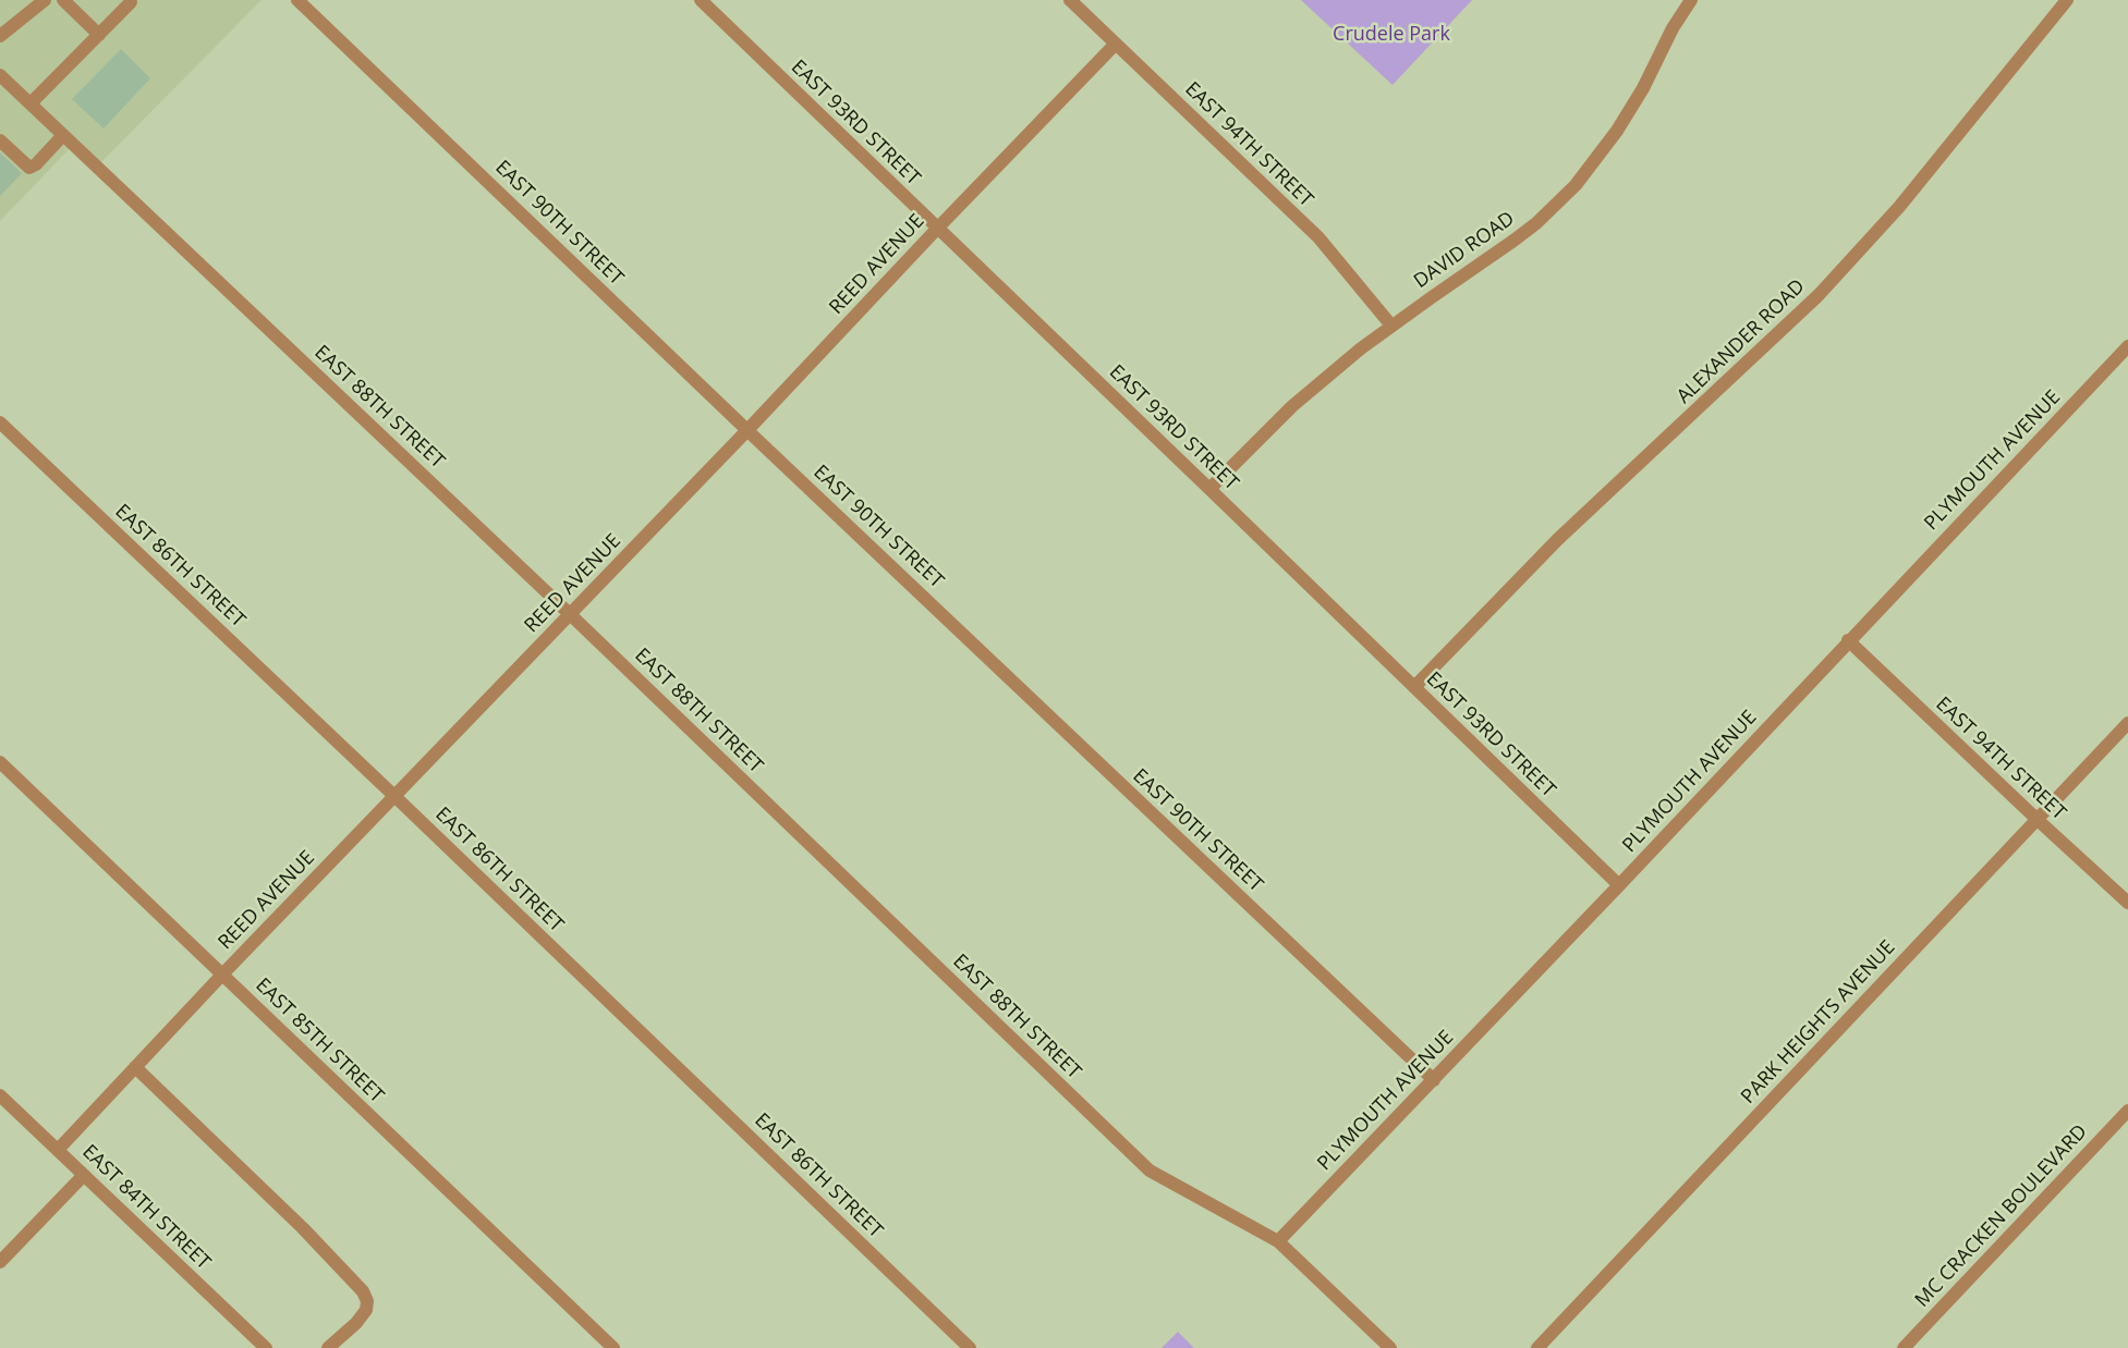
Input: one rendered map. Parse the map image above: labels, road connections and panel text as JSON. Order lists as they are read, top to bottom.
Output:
{
  "streets": {
    "street": [
      "EAST 93RD STREET",
      "EAST 94TH STREET",
      "EAST 90TH STREET",
      "DAVID ROAD",
      "REED AVENUE",
      "ALEXANDER ROAD",
      "EAST 88TH STREET",
      "PLYMOUTH AVENUE",
      "EAST 86TH STREET",
      "PARK HEIGHTS AVENUE",
      "EAST 85TH STREET",
      "EAST 84TH STREET",
      "MC CRACKEN BOULEVARD"
    ]
  },
  "crossings": [
    ["EAST 93RD STREET", "DAVID ROAD"],
    ["EAST 93RD STREET", "REED AVENUE"],
    ["EAST 93RD STREET", "ALEXANDER ROAD"],
    ["EAST 93RD STREET", "PLYMOUTH AVENUE"],
    ["EAST 94TH STREET", "DAVID ROAD"],
    ["EAST 94TH STREET", "REED AVENUE"],
    ["EAST 94TH STREET", "PLYMOUTH AVENUE"],
    ["EAST 94TH STREET", "PARK HEIGHTS AVENUE"],
    ["EAST 90TH STREET", "REED AVENUE"],
    ["EAST 90TH STREET", "PLYMOUTH AVENUE"],
    ["REED AVENUE", "EAST 88TH STREET"],
    ["REED AVENUE", "EAST 86TH STREET"],
    ["REED AVENUE", "EAST 85TH STREET"],
    ["REED AVENUE", "EAST 84TH STREET"],
    ["EAST 88TH STREET", "PLYMOUTH AVENUE"]
  ],
  "parks": ["Crudele Park"]
}
